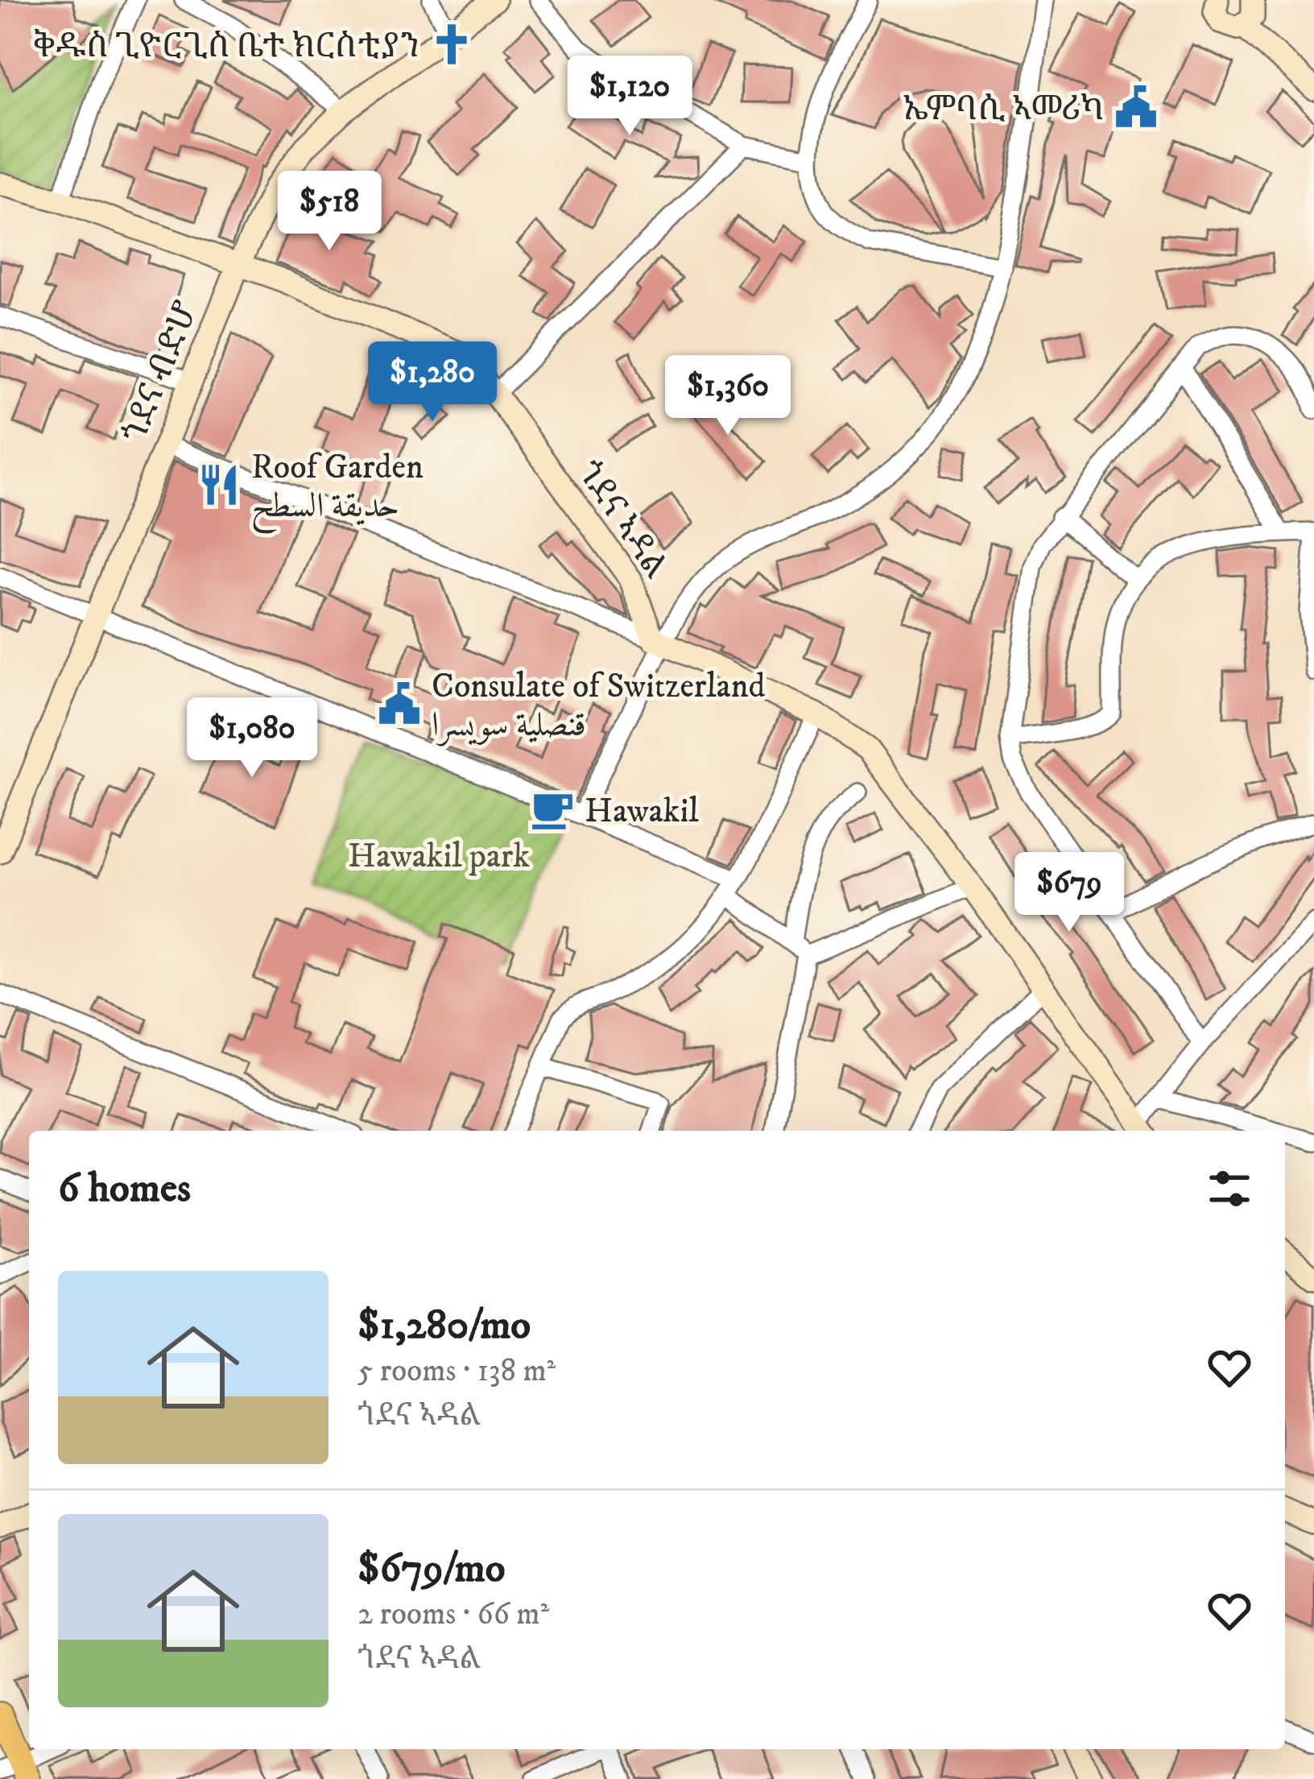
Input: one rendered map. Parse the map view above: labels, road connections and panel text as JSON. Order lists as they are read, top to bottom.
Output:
{
  "streets": {
    "street": ["ጎደና ብድሆ", "ጎደና ኣዳል"]
  },
  "crossings": [
    ["ጎደና ብድሆ", "ጎደና ኣዳል"]
  ],
  "parks": ["Hawakil park"],
  "places": {
    "church": ["ቅዱስ ጊዮርጊስ ቤተ ክርስቲያን"],
    "public building": ["ኤምባሲ ኣመሪካ", "Consulate of Switzerland قنصلية سويسرا"],
    "restaurant": ["Roof Garden حديقة السطح"],
    "cafe": ["Hawakil"]
  },
  "page": {
    "price": [
      "$1,120",
      "$518",
      "$1,280",
      "$1,360",
      "$1,080",
      "$679"
    ],
    "heading": "6 homes",
    "list": [
      {
        "name": "$1,280/mo",
        "note": "5 rooms · 138 m² · ጎደና ኣዳል"
      },
      {
        "name": "$679/mo",
        "note": "2 rooms · 66 m² · ጎደና ኣዳል"
      }
    ]
  }
}
